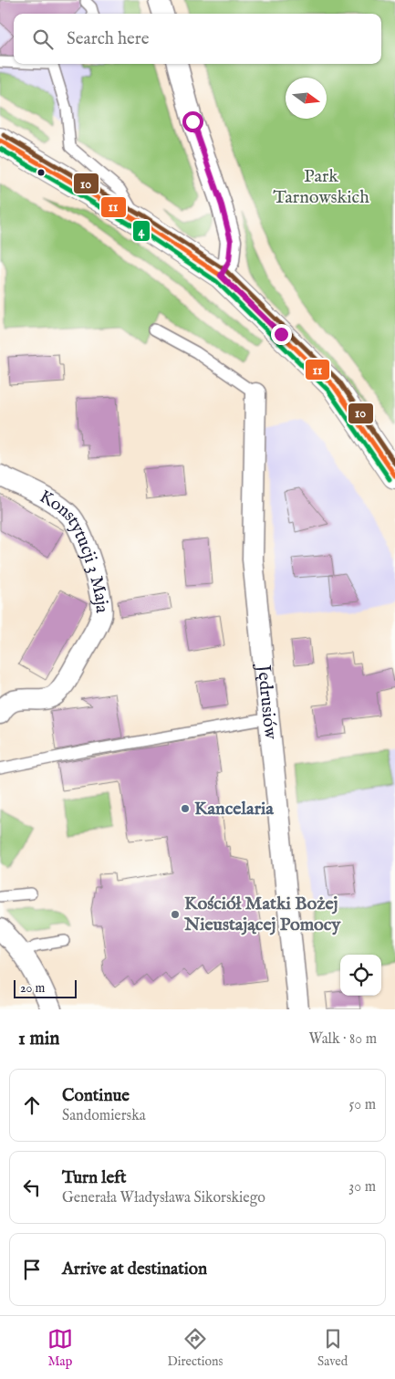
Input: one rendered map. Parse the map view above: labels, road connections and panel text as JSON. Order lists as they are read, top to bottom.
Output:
{
  "streets": {
    "street": ["Konstytucji 3 Maja", "Jędrusiów"]
  },
  "parks": ["Park Tarnowskich"],
  "places": ["Kancelaria", "Kościół Matki Bożej Nieustającej Pomocy"],
  "lines": ["transit line 10", "transit line 11", "transit line 4"],
  "scale_bar": "20 m",
  "north": "right",
  "page": {
    "search": "Search here",
    "scale": "20 m",
    "heading": ["1 min", "Walk · 80 m"],
    "list": [
      ["Continue", "Sandomierska", "50 m"],
      ["Turn left", "Generała Władysława Sikorskiego", "30 m"],
      "Arrive at destination"
    ],
    "nav": ["Map", "Directions", "Saved"]
  }
}
